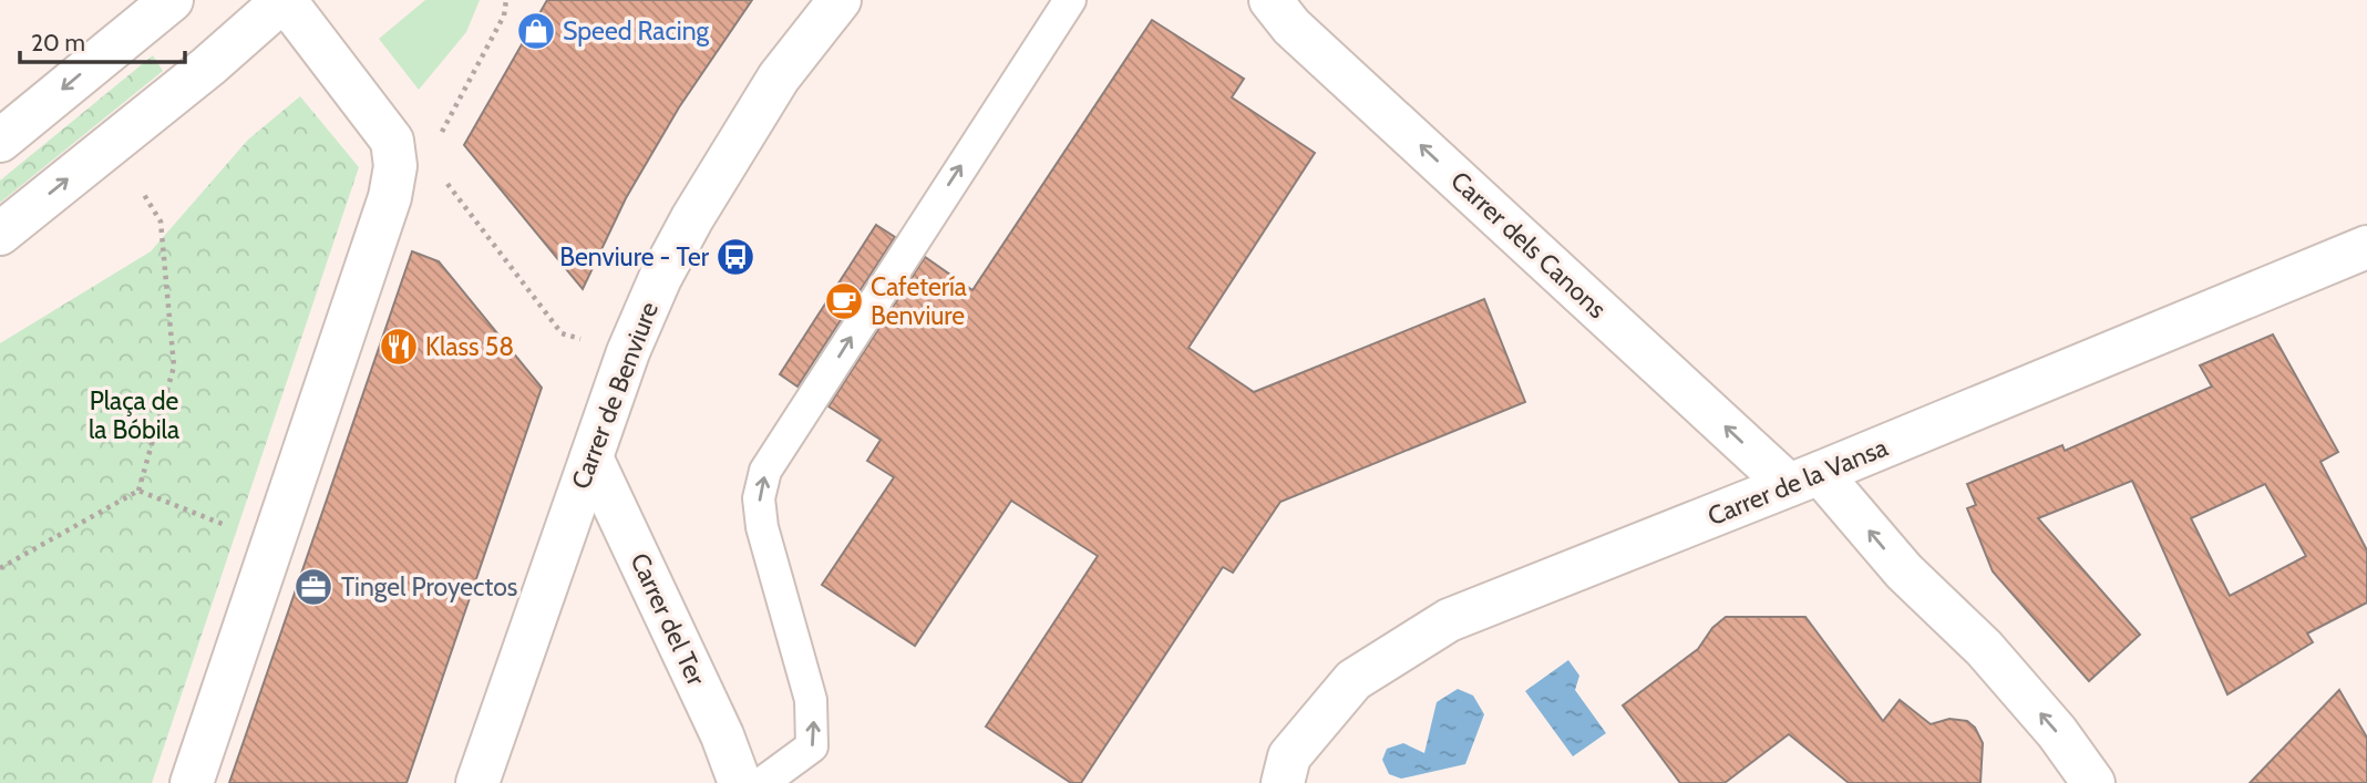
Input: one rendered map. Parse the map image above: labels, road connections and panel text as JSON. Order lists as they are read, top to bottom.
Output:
{
  "streets": {
    "street": [
      "Carrer dels Canons",
      "Carrer de Benviure",
      "Carrer de la Vansa",
      "Carrer del Ter"
    ]
  },
  "crossings": [
    ["Carrer dels Canons", "Carrer de la Vansa"],
    ["Carrer de Benviure", "Carrer del Ter"]
  ],
  "one_way": ["Carrer dels Canons"],
  "parks": ["Plaça de la Bóbila"],
  "places": {
    "shop": ["Speed Racing"],
    "bus stop": ["Benviure - Ter"],
    "cafe": ["Cafetería Benviure"],
    "restaurant": ["Klass 58"],
    "office": ["Tingel Proyectos"]
  },
  "scale_bar": "20 m"
}
